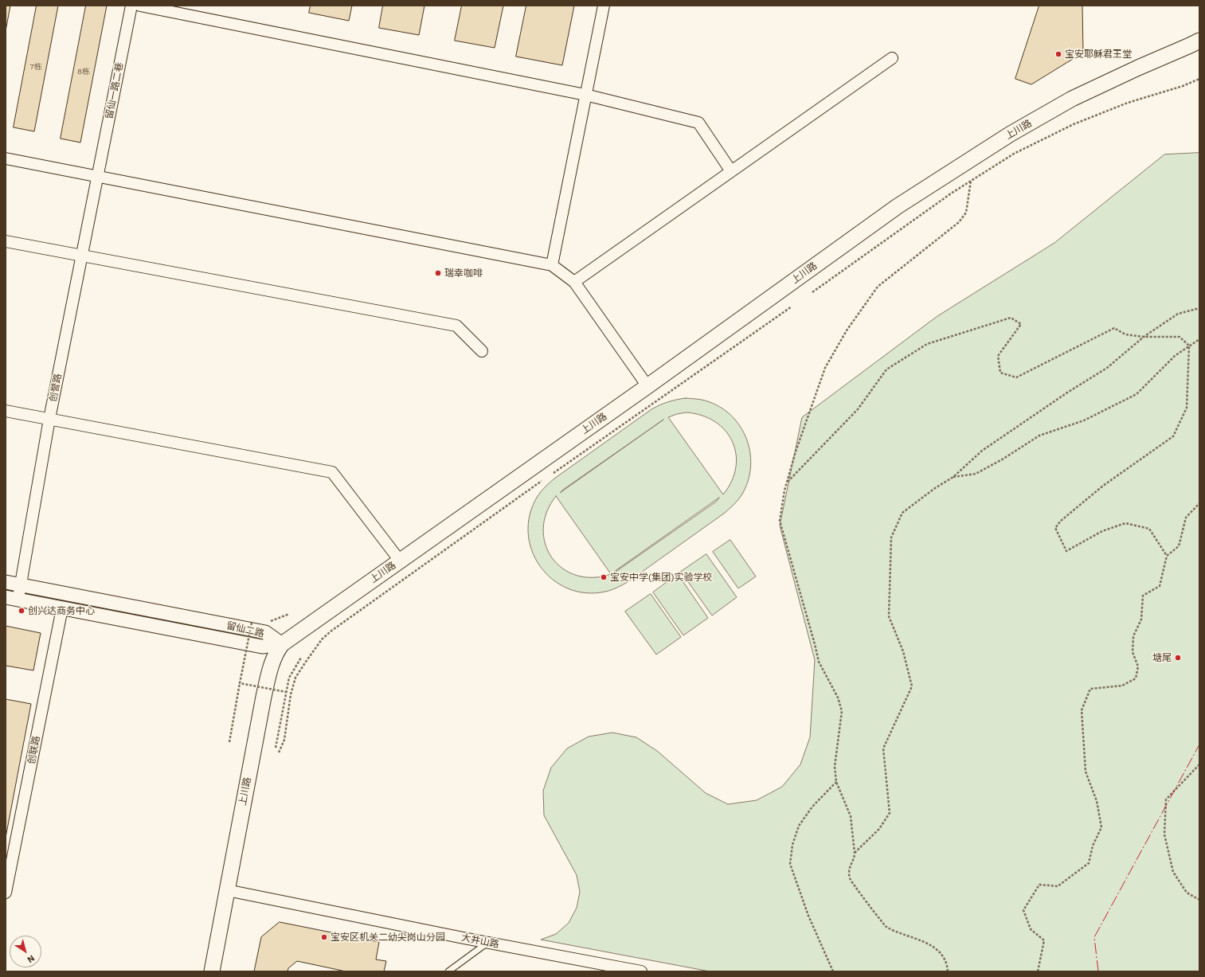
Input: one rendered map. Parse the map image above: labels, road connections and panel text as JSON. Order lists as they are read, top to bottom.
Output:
{
  "streets": {
    "main road": ["上川路"],
    "street": [
      "留仙一路二巷",
      "创誉路",
      "留仙二路",
      "创联路",
      "大井山路"
    ]
  },
  "crossings": [
    ["留仙一路二巷", "创誉路"],
    ["上川路", "留仙二路"],
    ["上川路", "大井山路"],
    ["创誉路", "留仙二路"],
    ["留仙二路", "创联路"]
  ],
  "places": [
    "宝安耶稣君王堂",
    "瑞幸咖啡",
    "宝安中学(集团)实验学校",
    "创兴达商务中心",
    "塘尾",
    "宝安区机关二幼尖岗山分园"
  ],
  "house_numbers": ["7栋", "8栋"],
  "north": "bottom right"
}
